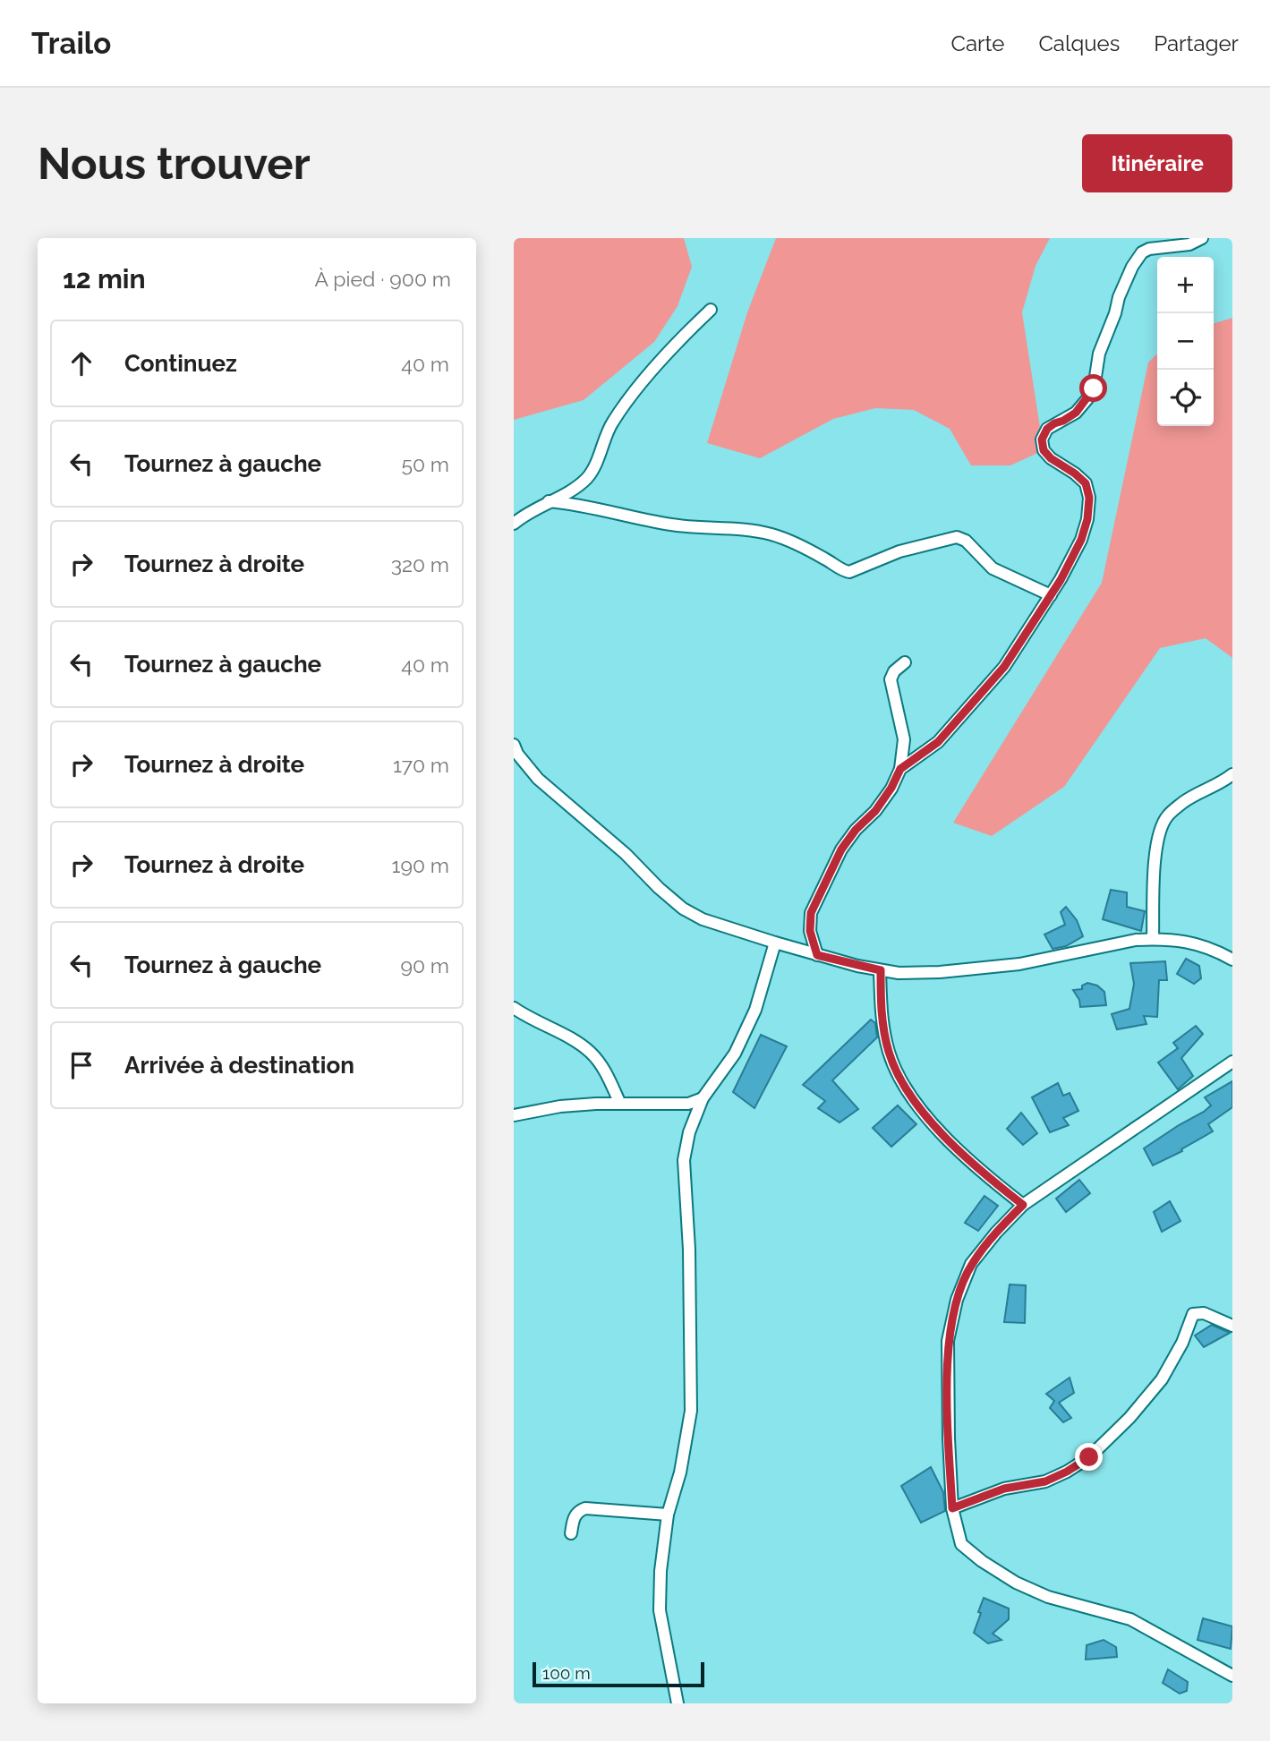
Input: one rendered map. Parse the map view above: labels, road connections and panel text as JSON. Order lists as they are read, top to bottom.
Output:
{
  "scale_bar": "100 m",
  "page": {
    "header": "Trailo",
    "nav": ["Carte", "Calques", "Partager"],
    "buttons": "Itinéraire",
    "title": "Nous trouver",
    "heading": ["12 min", "À pied · 900 m"],
    "map_buttons": ["+", "−"],
    "list": [
      ["Continuez", "40 m"],
      ["Tournez à gauche", "50 m"],
      ["Tournez à droite", "320 m"],
      ["Tournez à gauche", "40 m"],
      ["Tournez à droite", "170 m"],
      ["Tournez à droite", "190 m"],
      ["Tournez à gauche", "90 m"],
      "Arrivée à destination"
    ],
    "scale": "100 m"
  }
}
